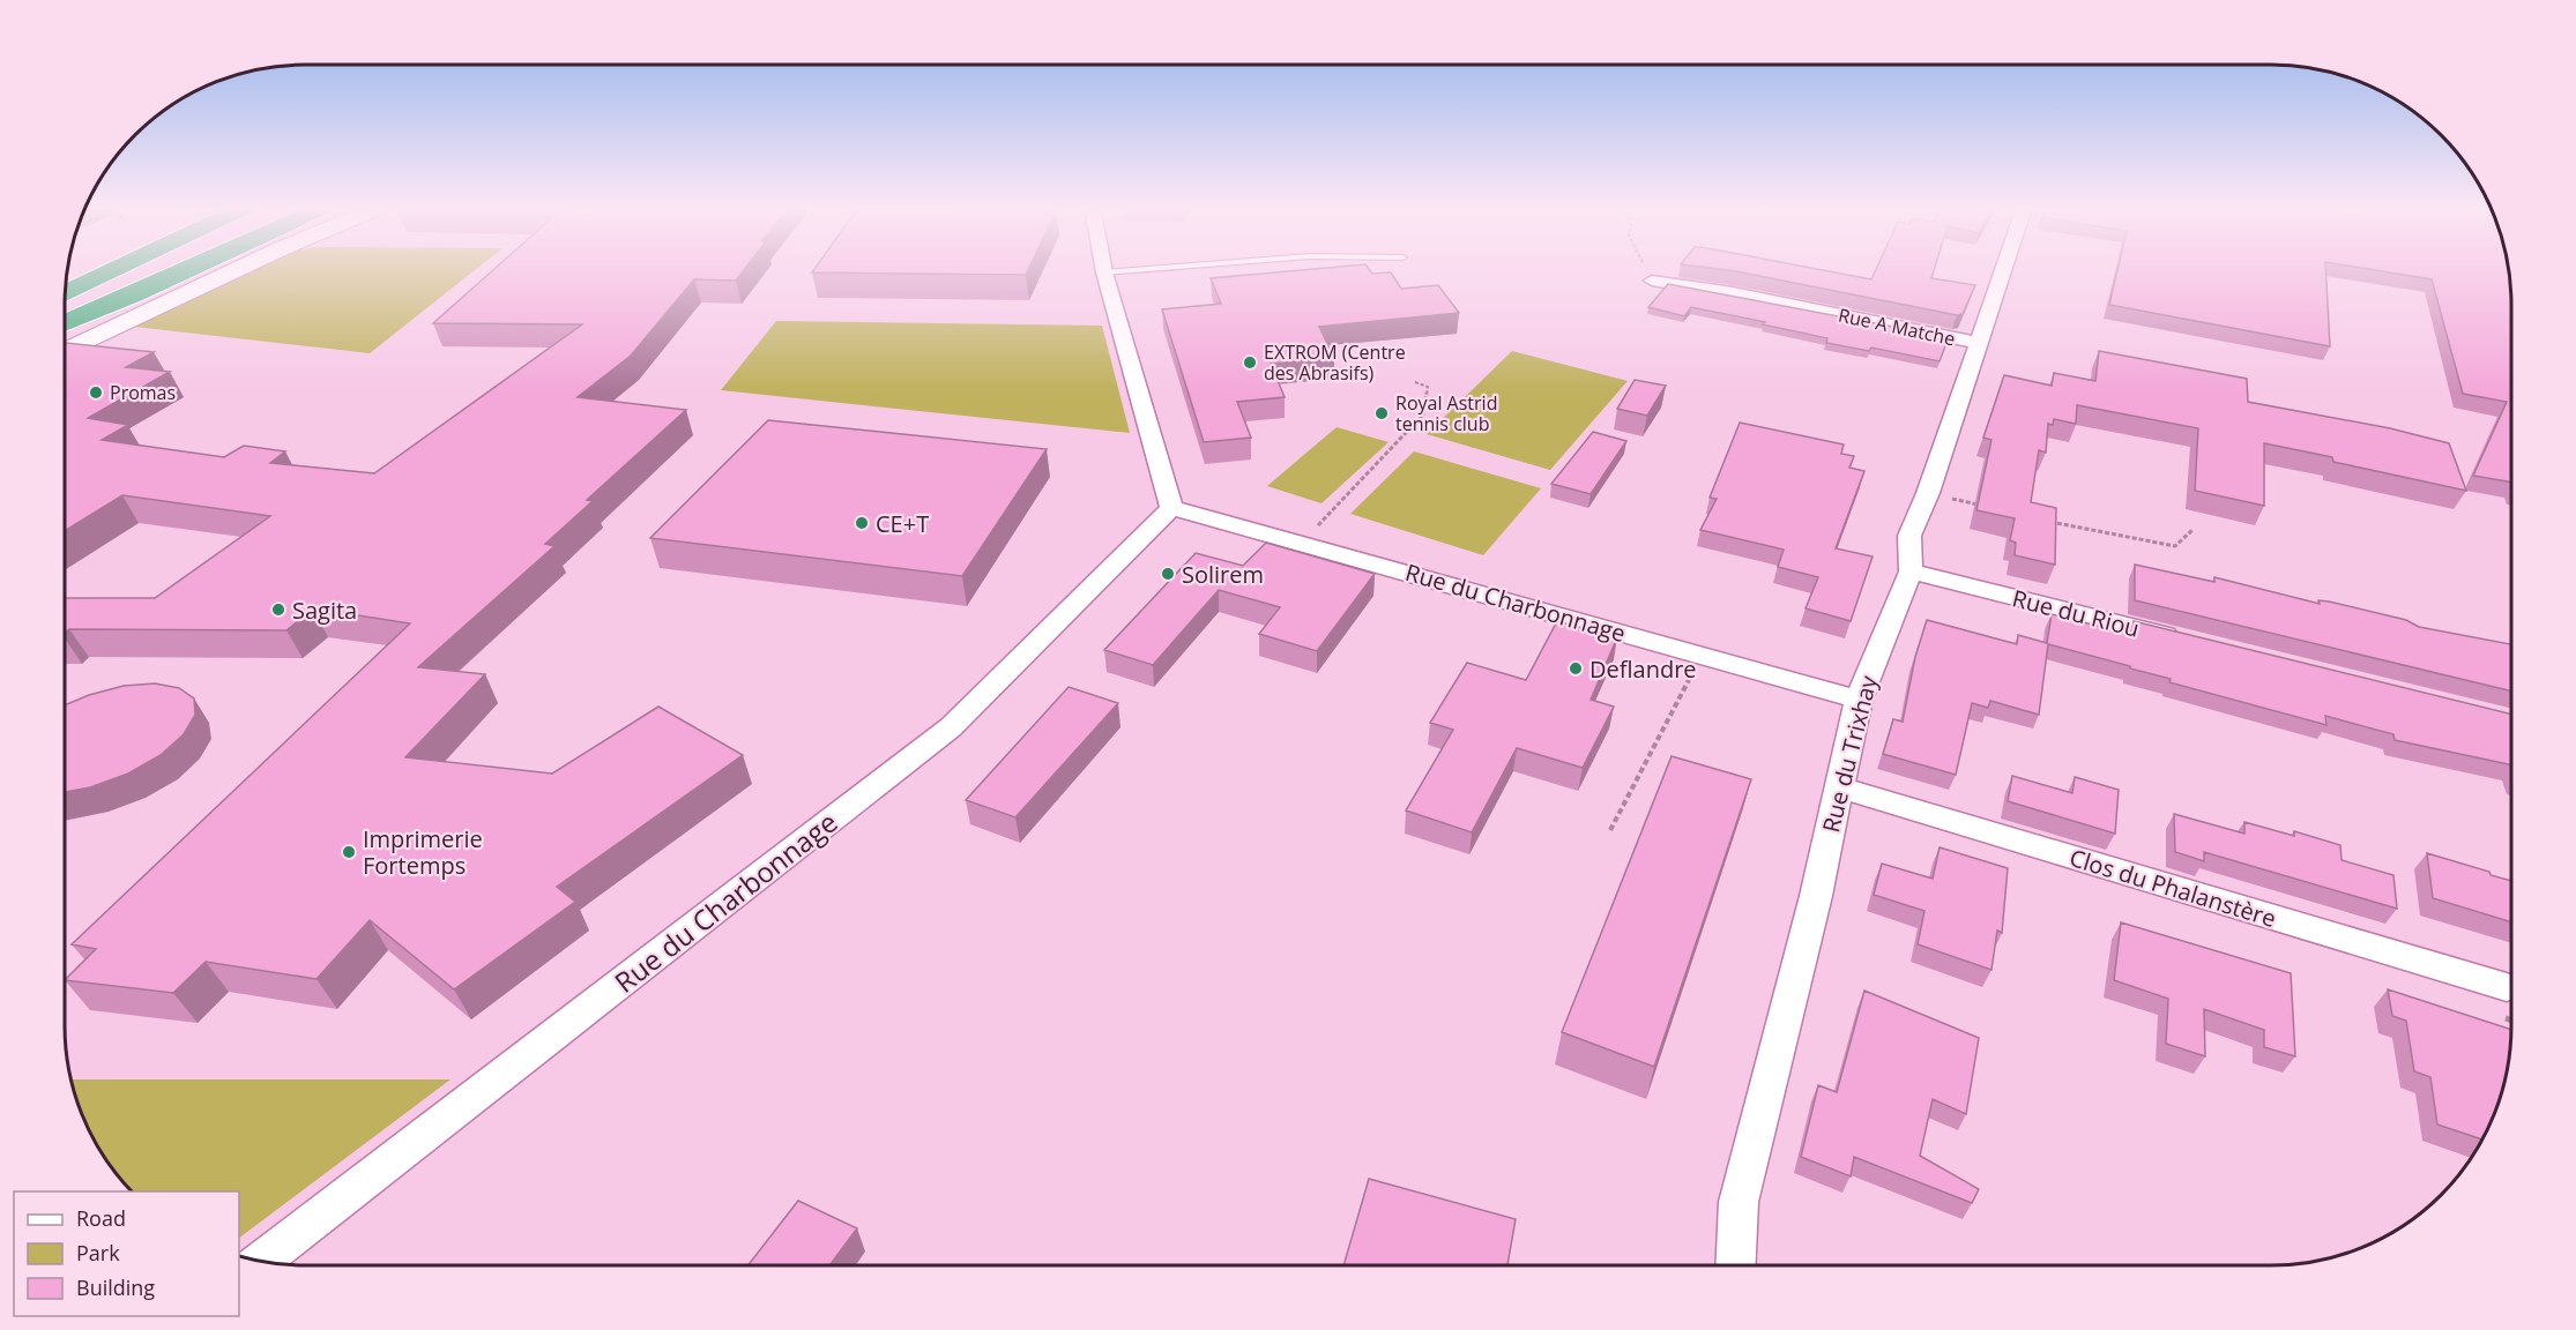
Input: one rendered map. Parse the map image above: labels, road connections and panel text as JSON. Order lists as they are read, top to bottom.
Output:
{
  "streets": {
    "street": [
      "Rue A Matche",
      "Rue du Charbonnage",
      "Rue du Riou",
      "Rue du Trixhay",
      "Clos du Phalanstère"
    ]
  },
  "crossings": [
    ["Rue A Matche", "Rue du Trixhay"],
    ["Rue du Charbonnage", "Rue du Trixhay"],
    ["Rue du Riou", "Rue du Trixhay"],
    ["Rue du Trixhay", "Clos du Phalanstère"]
  ],
  "places": [
    "EXTROM (Centre des Abrasifs)",
    "Promas",
    "Royal Astrid tennis club",
    "CE+T",
    "Solirem",
    "Sagita",
    "Deflandre",
    "Imprimerie Fortemps"
  ],
  "legend": ["Road", "Park", "Building"]
}
